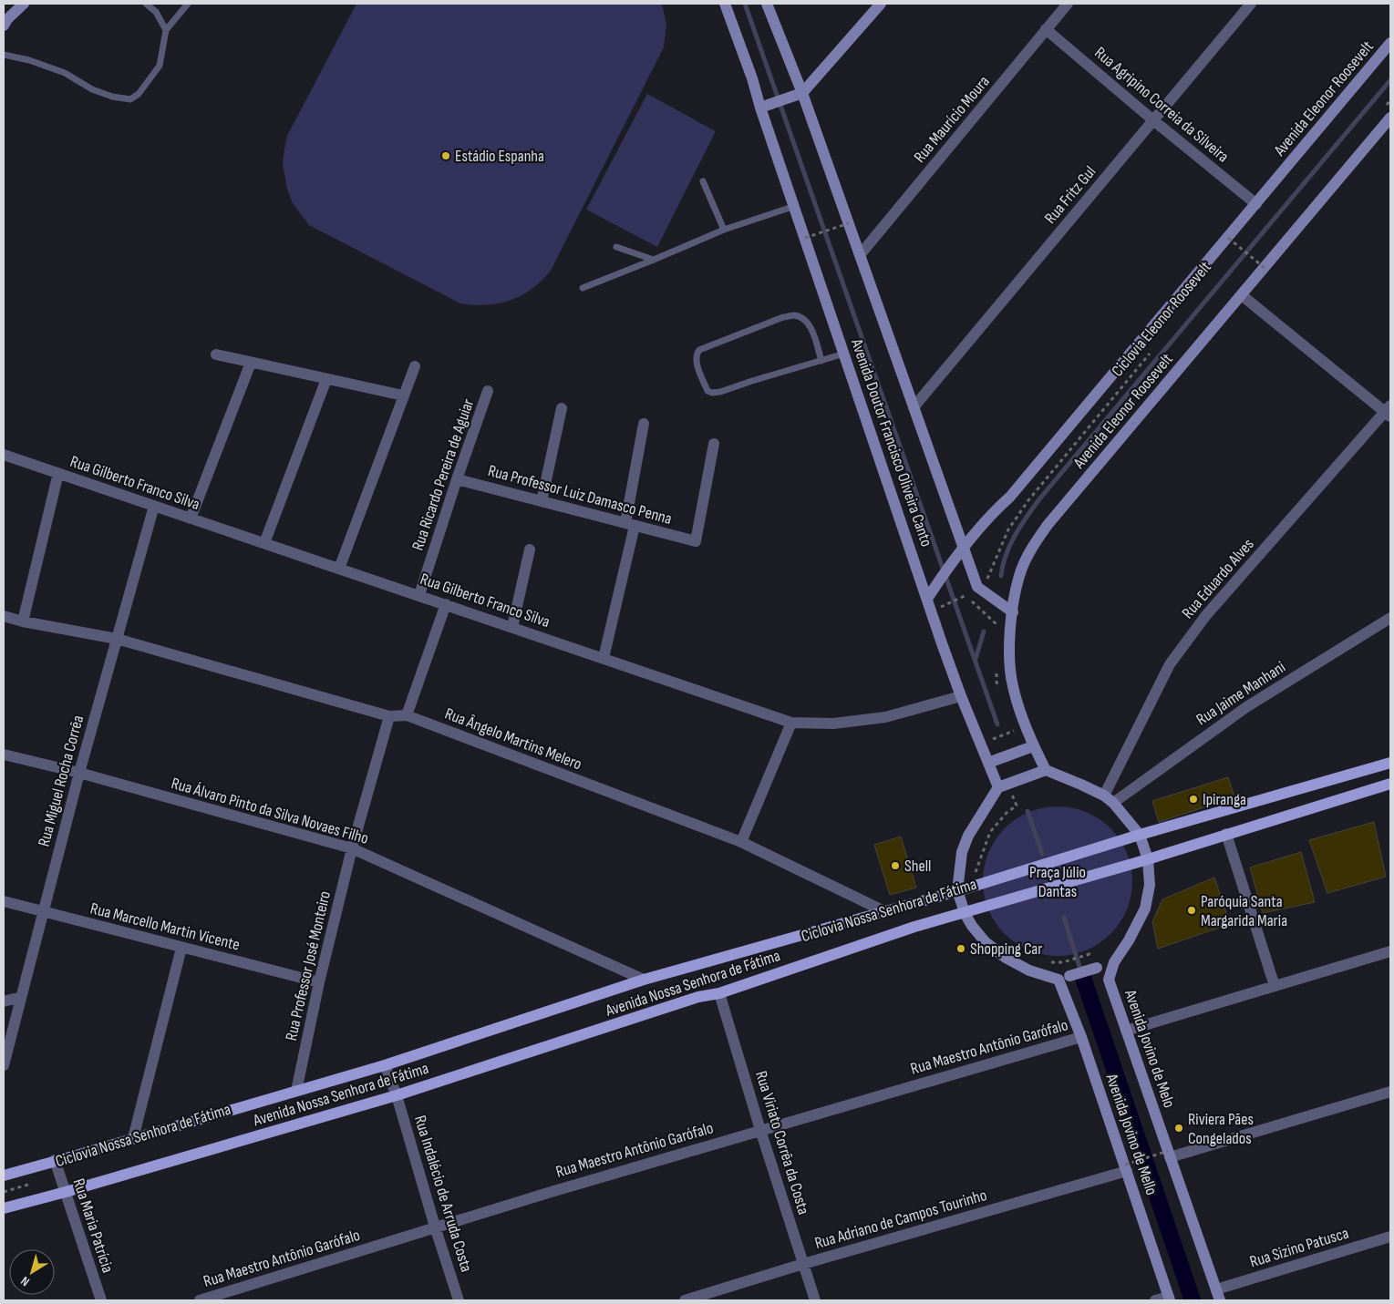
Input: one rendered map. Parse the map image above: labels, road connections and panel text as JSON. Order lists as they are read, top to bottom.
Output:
{
  "streets": {
    "main road": ["Avenida Nossa Senhora de Fátima"],
    "street": [
      "Avenida Eleonor Roosevelt",
      "Rua Agripino Correia da Silveira",
      "Rua Maurício Moura",
      "Rua Fritz Gul",
      "Avenida Doutor Francisco Oliveira Canto",
      "Rua Ricardo Pereira de Aguiar",
      "Rua Gilberto Franco Silva",
      "Rua Professor Luiz Damasco Penna",
      "Rua Eduardo Alves",
      "Rua Jaime Manhani",
      "Rua Ângelo Martins Melero",
      "Rua Miguel Rocha Corrêa",
      "Rua Álvaro Pinto da Silva Novaes Filho",
      "Rua Marcello Martin Vicente",
      "Rua Professor José Monteiro",
      "Rua Maestro Antônio Garófalo",
      "Avenida Jovino de Melo",
      "Avenida Jovino de Mello",
      "Rua Viriato Corrêa da Costa",
      "Rua Indalécio de Arruda Costa",
      "Rua Adriano de Campos Tourinho",
      "Rua Maria Patrícia",
      "Rua Sizino Patusca"
    ],
    "path": ["Ciclovia Eleonor Roosevelt"]
  },
  "crossings": [
    ["Avenida Eleonor Roosevelt", "Rua Agripino Correia da Silveira"],
    ["Avenida Eleonor Roosevelt", "Avenida Doutor Francisco Oliveira Canto"],
    ["Rua Agripino Correia da Silveira", "Rua Maurício Moura"],
    ["Rua Agripino Correia da Silveira", "Rua Fritz Gul"],
    ["Rua Maurício Moura", "Avenida Doutor Francisco Oliveira Canto"],
    ["Rua Fritz Gul", "Avenida Doutor Francisco Oliveira Canto"],
    ["Ciclovia Eleonor Roosevelt", "Avenida Doutor Francisco Oliveira Canto"],
    ["Avenida Doutor Francisco Oliveira Canto", "Rua Gilberto Franco Silva"],
    ["Rua Ricardo Pereira de Aguiar", "Rua Gilberto Franco Silva"],
    ["Rua Ricardo Pereira de Aguiar", "Rua Professor Luiz Damasco Penna"],
    ["Rua Gilberto Franco Silva", "Rua Miguel Rocha Corrêa"],
    ["Rua Eduardo Alves", "Rua Jaime Manhani"],
    ["Rua Ângelo Martins Melero", "Rua Miguel Rocha Corrêa"],
    ["Rua Ângelo Martins Melero", "Rua Professor José Monteiro"],
    ["Rua Ângelo Martins Melero", "Avenida Nossa Senhora de Fátima"],
    ["Rua Miguel Rocha Corrêa", "Rua Álvaro Pinto da Silva Novaes Filho"],
    ["Rua Miguel Rocha Corrêa", "Rua Marcello Martin Vicente"],
    ["Rua Álvaro Pinto da Silva Novaes Filho", "Rua Professor José Monteiro"],
    ["Rua Álvaro Pinto da Silva Novaes Filho", "Avenida Nossa Senhora de Fátima"],
    ["Rua Marcello Martin Vicente", "Rua Professor José Monteiro"],
    ["Rua Professor José Monteiro", "Avenida Nossa Senhora de Fátima"],
    ["Avenida Nossa Senhora de Fátima", "Rua Viriato Corrêa da Costa"],
    ["Avenida Nossa Senhora de Fátima", "Rua Indalécio de Arruda Costa"],
    ["Avenida Nossa Senhora de Fátima", "Rua Maria Patrícia"],
    ["Rua Maestro Antônio Garófalo", "Avenida Jovino de Mello"],
    ["Rua Maestro Antônio Garófalo", "Rua Viriato Corrêa da Costa"],
    ["Rua Maestro Antônio Garófalo", "Rua Indalécio de Arruda Costa"],
    ["Avenida Jovino de Melo", "Rua Sizino Patusca"],
    ["Avenida Jovino de Mello", "Rua Adriano de Campos Tourinho"],
    ["Rua Viriato Corrêa da Costa", "Rua Adriano de Campos Tourinho"]
  ],
  "parks": ["Praça Júlio Dantas"],
  "places": [
    "Estádio Espanha",
    "Ipiranga",
    "Shell",
    "Paróquia Santa Margarida Maria",
    "Shopping Car",
    "Riviera Pães Congelados"
  ],
  "north": "bottom left"
}
